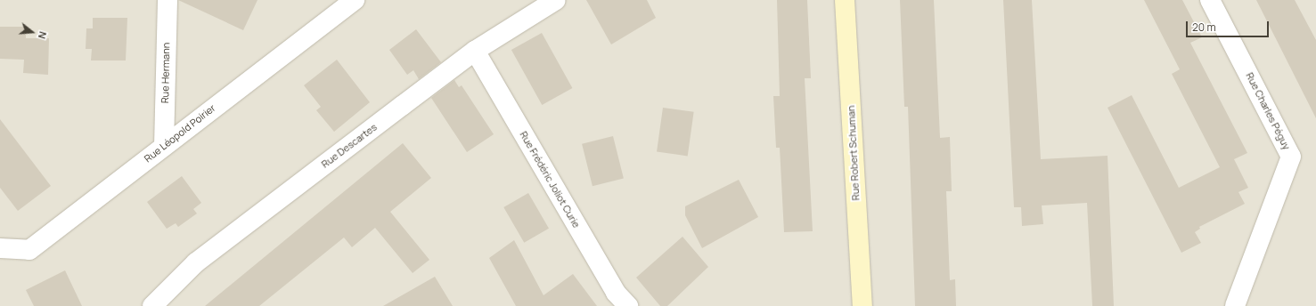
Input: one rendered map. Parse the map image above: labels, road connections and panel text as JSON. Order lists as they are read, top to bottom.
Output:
{
  "streets": {
    "street": [
      "Rue Hermann",
      "Rue Charles Péguy",
      "Rue Léopold Poirier",
      "Rue Descartes",
      "Rue Robert Schuman",
      "Rue Frédéric Joliot Curie"
    ]
  },
  "crossings": [
    ["Rue Hermann", "Rue Léopold Poirier"],
    ["Rue Descartes", "Rue Frédéric Joliot Curie"]
  ],
  "scale_bar": "20 m",
  "north": "right"
}
